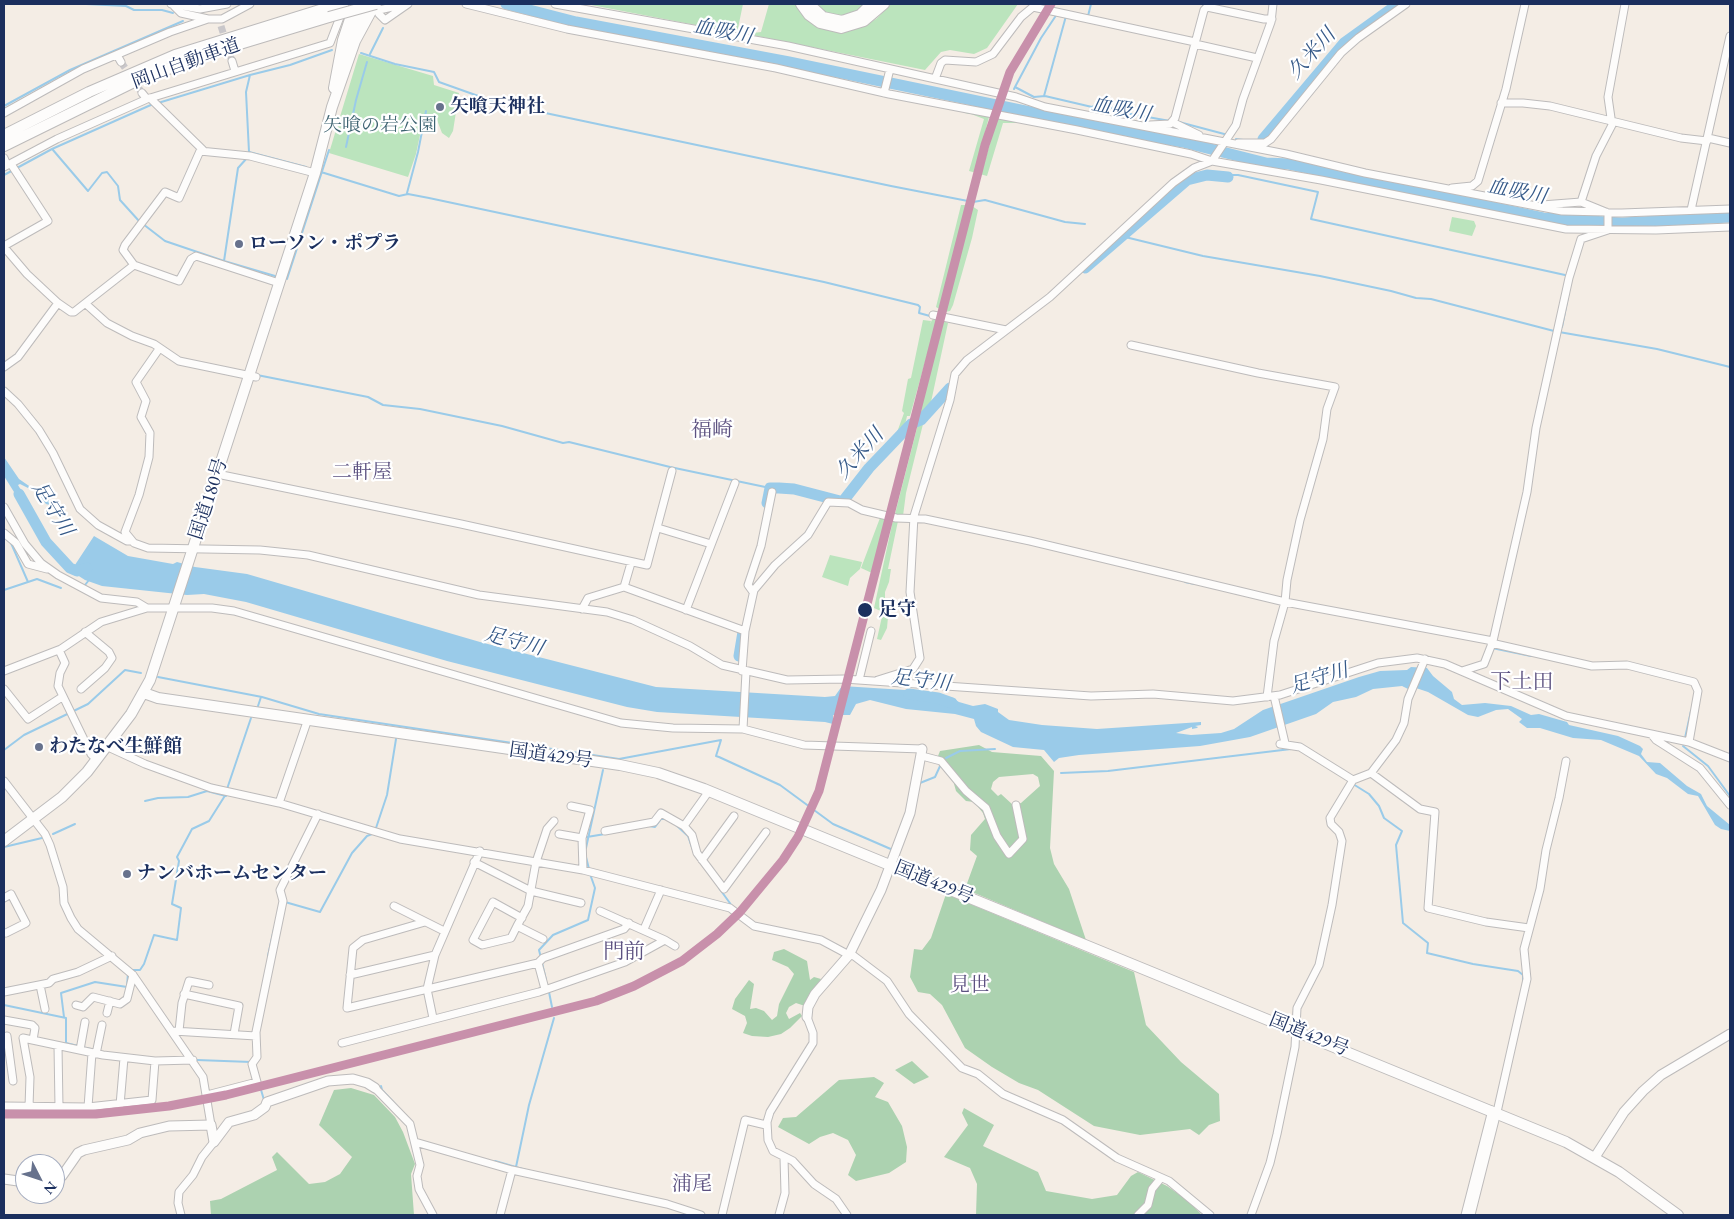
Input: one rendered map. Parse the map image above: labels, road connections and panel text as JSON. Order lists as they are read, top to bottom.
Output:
{
  "streets": {
    "highway": ["岡山自動車道", "国道180号", "国道429号"]
  },
  "crossings": [
    ["岡山自動車道", "国道180号"],
    ["国道180号", "国道429号"]
  ],
  "districts": [
    "福崎",
    "二軒屋",
    "下土田",
    "門前",
    "見世",
    "浦尾"
  ],
  "water": ["血吸川", "久米川", "足守川"],
  "parks": ["矢喰の岩公園"],
  "places": [
    "矢喰天神社",
    "ローソン・ポプラ",
    "足守",
    "わたなべ生鮮館",
    "ナンバホームセンター"
  ],
  "north": "bottom right"
}
